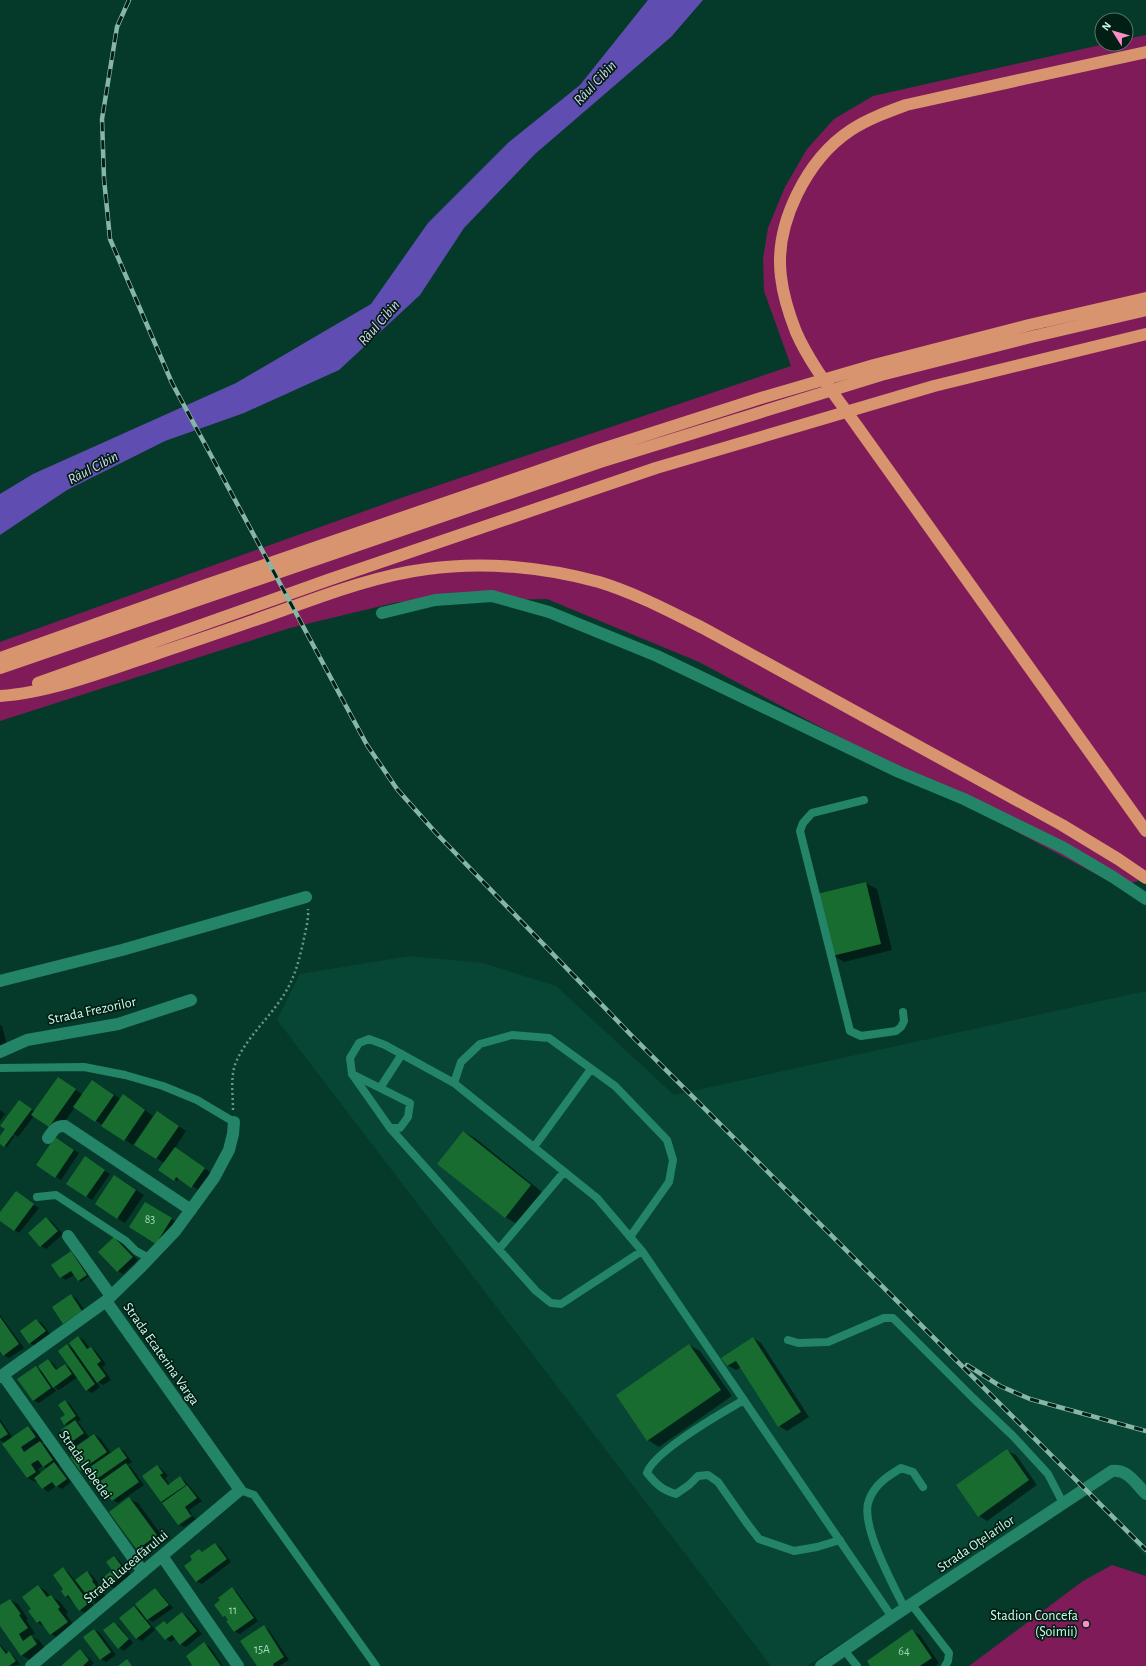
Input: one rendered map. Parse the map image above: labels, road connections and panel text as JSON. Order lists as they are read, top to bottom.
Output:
{
  "streets": {
    "street": [
      "Strada Frezorilor",
      "Strada Ecaterina Varga",
      "Strada Lebedei",
      "Strada Oțelarilor",
      "Strada Luceafărului"
    ]
  },
  "crossings": [
    ["Strada Ecaterina Varga", "Strada Lebedei"],
    ["Strada Ecaterina Varga", "Strada Luceafărului"],
    ["Strada Lebedei", "Strada Luceafărului"]
  ],
  "water": ["Râul Cibin"],
  "places": ["Stadion Concefa (Șoimii)"],
  "house_numbers": [
    "83",
    "11",
    "15A",
    "64"
  ],
  "north": "top left"
}
